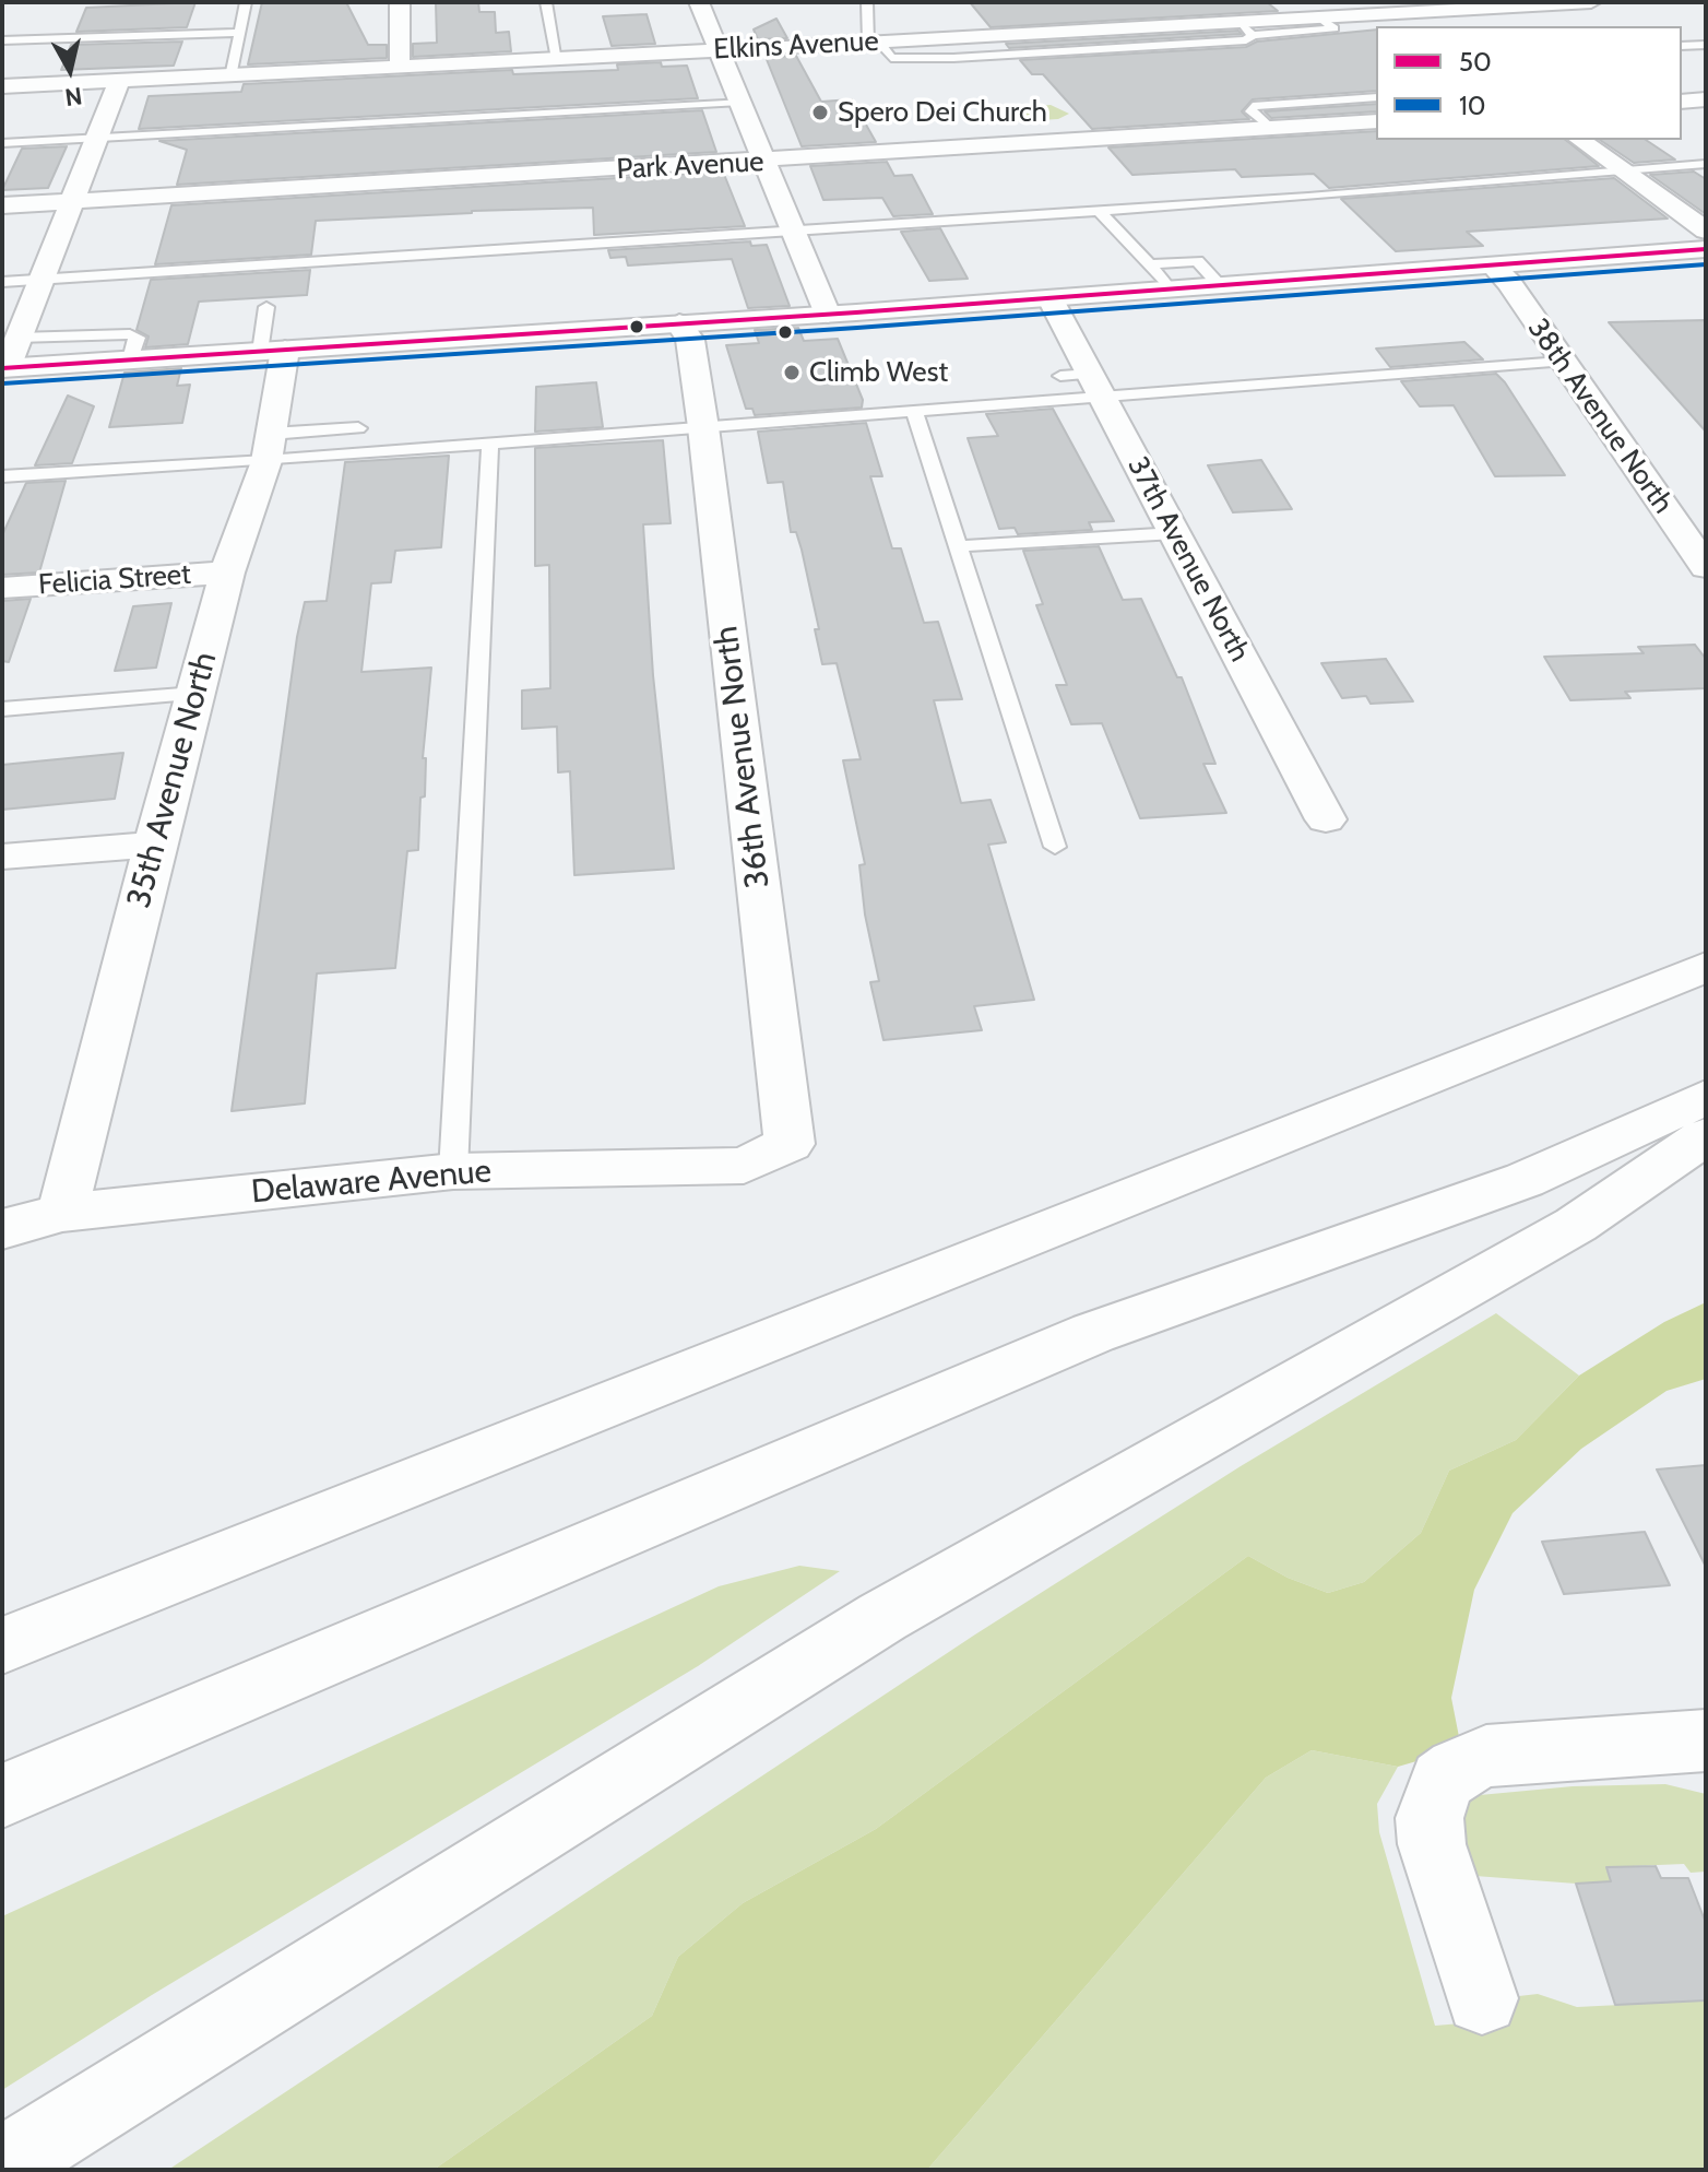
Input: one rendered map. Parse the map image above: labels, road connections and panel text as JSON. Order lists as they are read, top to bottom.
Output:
{
  "streets": {
    "main road": [
      "Elkins Avenue",
      "Park Avenue",
      "38th Avenue North",
      "37th Avenue North",
      "Felicia Street",
      "36th Avenue North",
      "35th Avenue North",
      "Delaware Avenue"
    ]
  },
  "crossings": [
    ["Felicia Street", "35th Avenue North"],
    ["36th Avenue North", "Delaware Avenue"],
    ["35th Avenue North", "Delaware Avenue"]
  ],
  "places": ["Spero Dei Church", "Climb West"],
  "lines": ["transit line 50", "transit line 10"],
  "legend": ["50", "10"],
  "north": "bottom"
}
